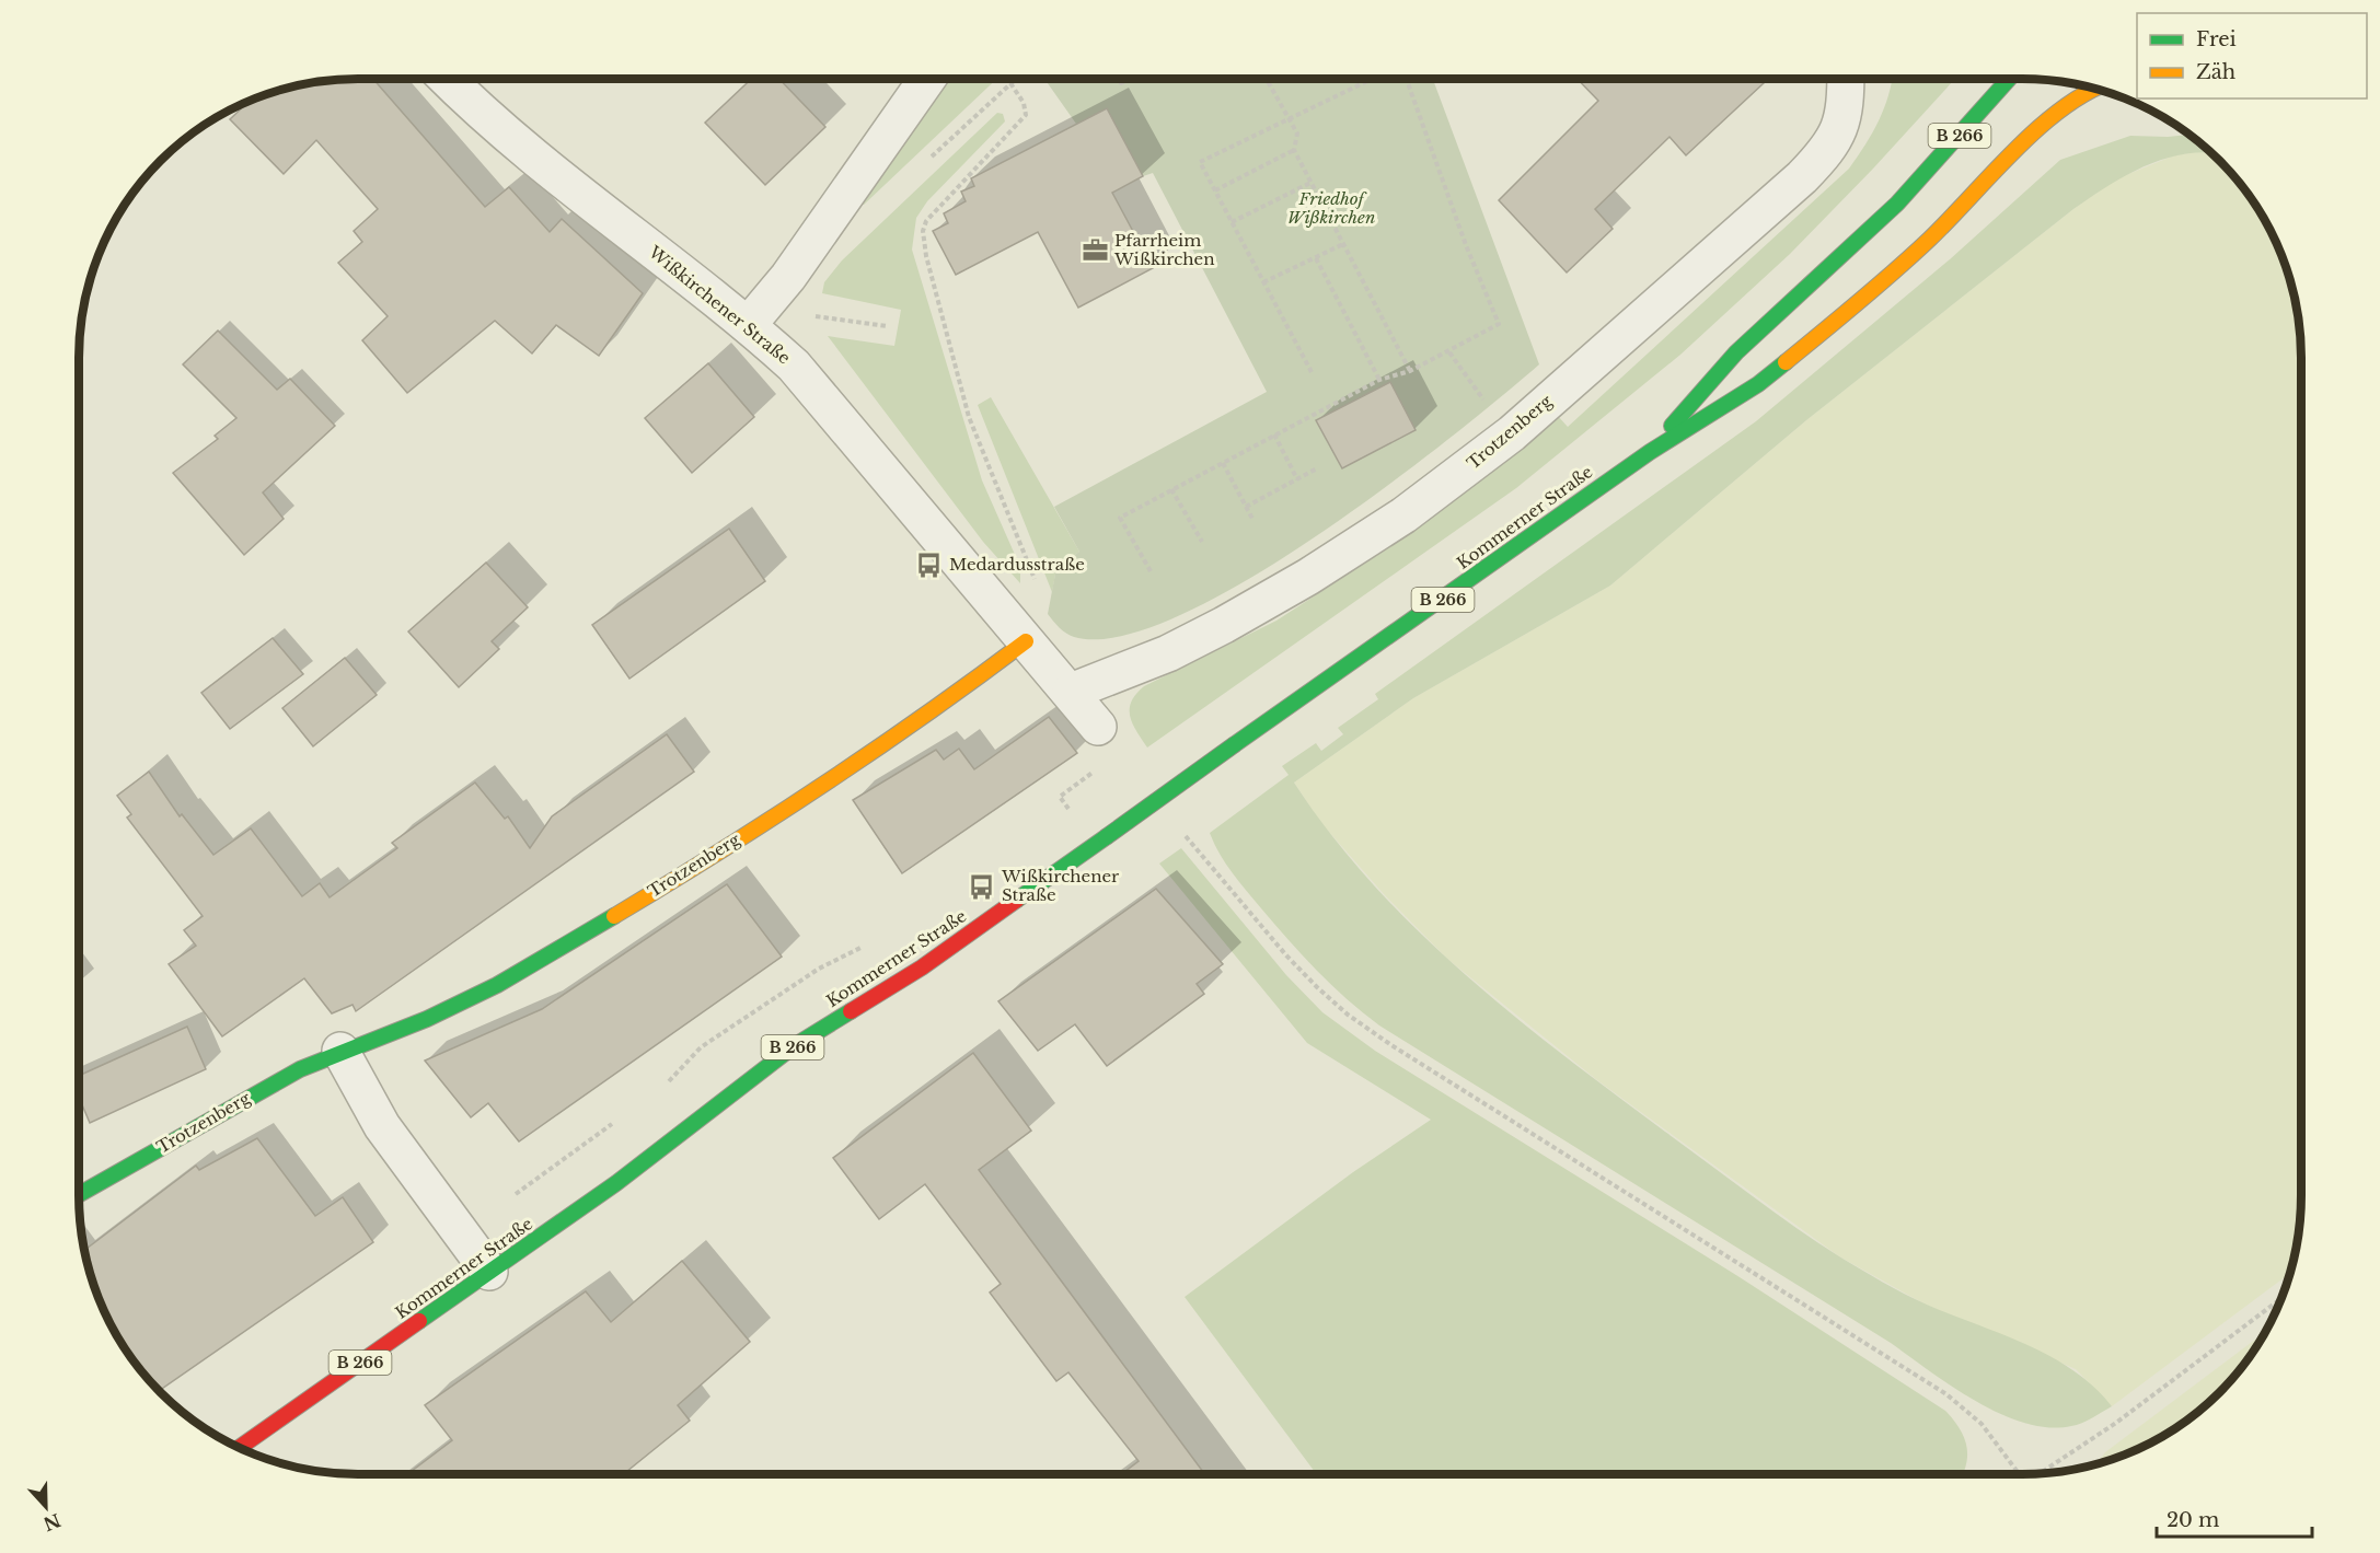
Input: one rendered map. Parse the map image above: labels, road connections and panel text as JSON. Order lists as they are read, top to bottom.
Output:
{
  "streets": {
    "main road": ["B 266", "Trotzenberg", "Kommerner Straße"],
    "street": ["Wißkirchener Straße"]
  },
  "crossings": [
    ["Wißkirchener Straße", "Trotzenberg"]
  ],
  "parks": ["Friedhof Wißkirchen"],
  "places": {
    "office": ["Pfarrheim Wißkirchen"],
    "bus stop": ["Medardusstraße", "Wißkirchener Straße"]
  },
  "legend": ["Frei", "Zäh"],
  "scale_bar": "20 m",
  "north": "bottom"
}
